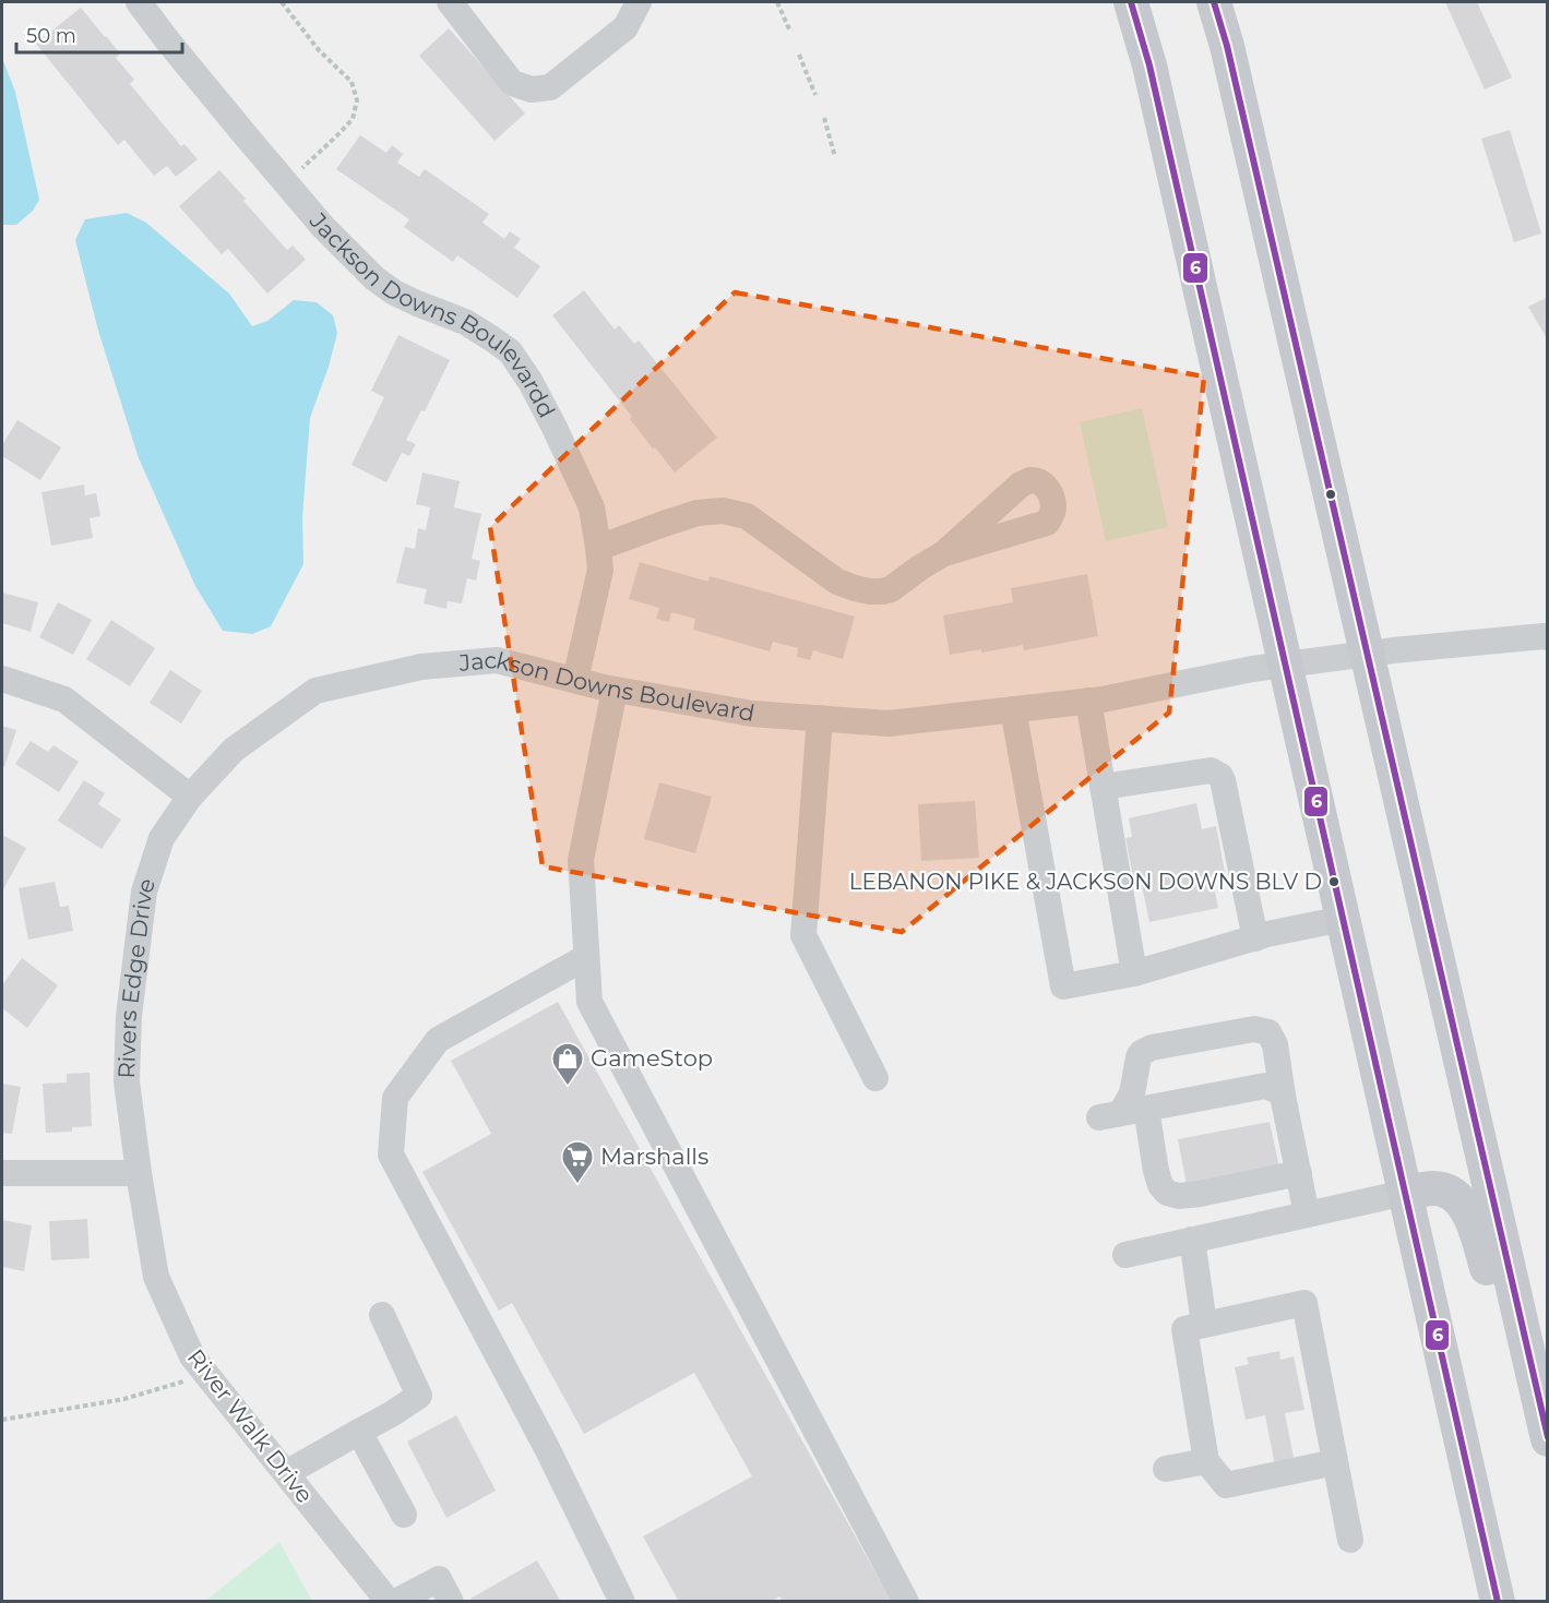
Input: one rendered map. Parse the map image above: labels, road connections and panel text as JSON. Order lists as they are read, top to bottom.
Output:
{
  "streets": {
    "street": [
      "Jackson Downs Boulevardd",
      "Jackson Downs Boulevard",
      "Rivers Edge Drive",
      "River Walk Drive"
    ]
  },
  "crossings": [
    ["Jackson Downs Boulevardd", "Jackson Downs Boulevard"],
    ["Jackson Downs Boulevard", "Rivers Edge Drive"],
    ["Rivers Edge Drive", "River Walk Drive"]
  ],
  "places": {
    "other": ["LEBANON PIKE & JACKSON DOWNS BLV D"],
    "shop": ["GameStop"],
    "supermarket": ["Marshalls"]
  },
  "lines": ["transit line 6"],
  "scale_bar": "50 m"
}
